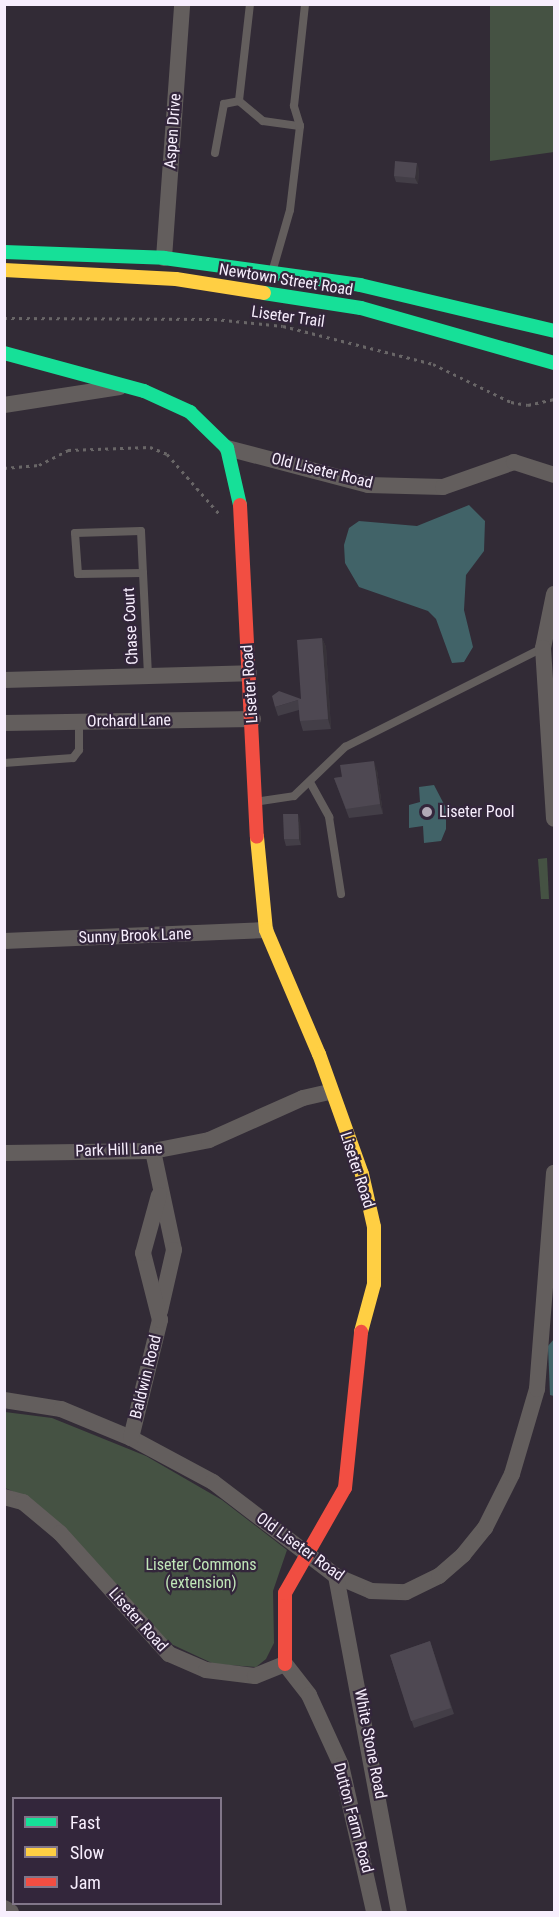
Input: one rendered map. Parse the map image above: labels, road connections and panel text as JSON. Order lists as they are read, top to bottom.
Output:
{
  "streets": {
    "street": [
      "Aspen Drive",
      "Newtown Street Road",
      "Old Liseter Road",
      "Liseter Road",
      "Orchard Lane",
      "Sunny Brook Lane",
      "Park Hill Lane",
      "Baldwin Road",
      "White Stone Road",
      "Dutton Farm Road"
    ],
    "lane": ["Chase Court"],
    "path": ["Liseter Trail"]
  },
  "crossings": [
    ["Aspen Drive", "Newtown Street Road"],
    ["Old Liseter Road", "Liseter Road"],
    ["Old Liseter Road", "Baldwin Road"],
    ["Old Liseter Road", "White Stone Road"],
    ["Liseter Road", "Orchard Lane"],
    ["Liseter Road", "Sunny Brook Lane"],
    ["Liseter Road", "Park Hill Lane"],
    ["Liseter Road", "Dutton Farm Road"],
    ["Park Hill Lane", "Baldwin Road"]
  ],
  "parks": ["Liseter Commons (extension)"],
  "places": ["Liseter Pool"],
  "legend": ["Fast", "Slow", "Jam"]
}
